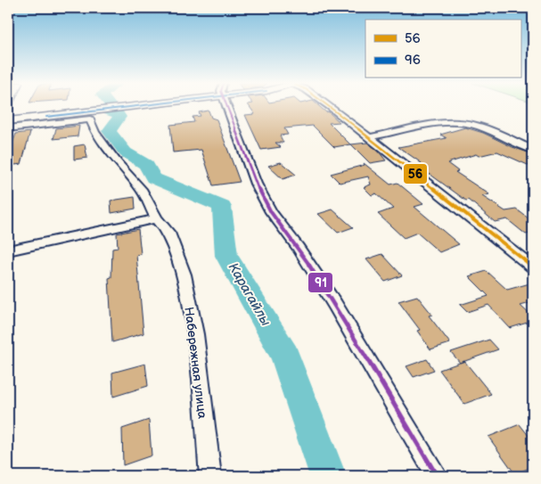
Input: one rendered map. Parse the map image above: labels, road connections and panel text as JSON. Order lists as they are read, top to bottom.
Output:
{
  "streets": {
    "street": ["Набережная улица"]
  },
  "water": ["Карагайлы"],
  "lines": ["transit line 56", "transit line 96", "transit line 91"],
  "legend": ["56", "96"]
}
